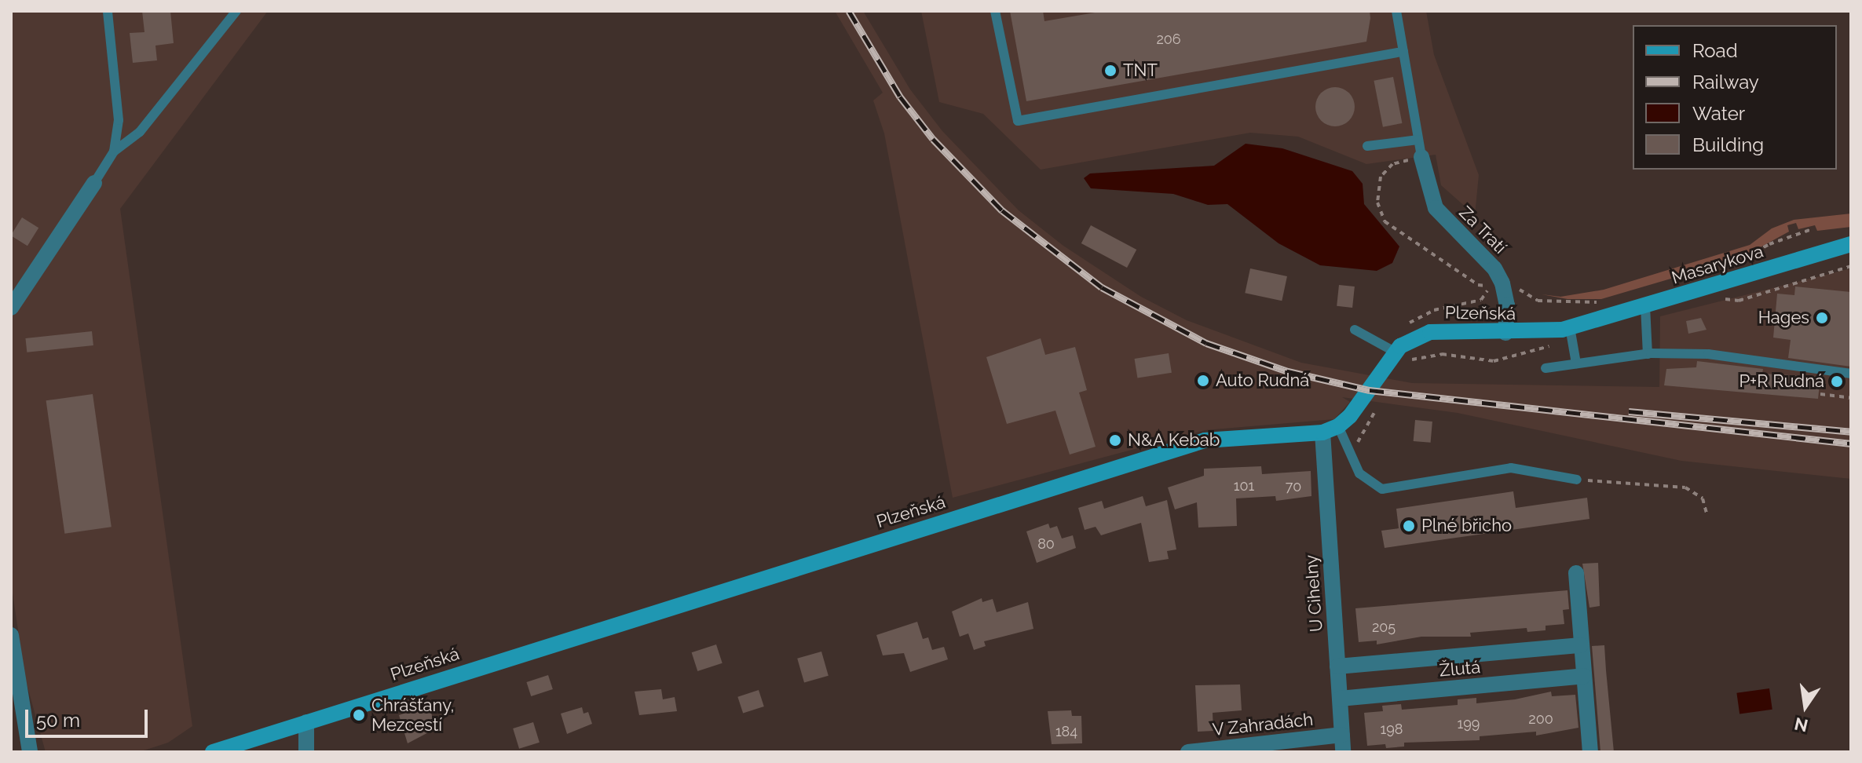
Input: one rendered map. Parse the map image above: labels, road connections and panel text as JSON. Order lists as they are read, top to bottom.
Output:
{
  "streets": {
    "main road": ["Masarykova", "Plzeňská"],
    "street": [
      "Za Tratí",
      "U Cihelny",
      "Žlutá",
      "V Zahradách"
    ]
  },
  "crossings": [
    ["Za Tratí", "Plzeňská"],
    ["Masarykova", "Plzeňská"],
    ["Plzeňská", "U Cihelny"],
    ["U Cihelny", "Žlutá"],
    ["U Cihelny", "V Zahradách"]
  ],
  "places": [
    "TNT",
    "Hages",
    "Auto Rudná",
    "P+R Rudná",
    "N&A Kebab",
    "Plné břicho",
    "Chrášťany, Mezcestí"
  ],
  "house_numbers": [
    "206",
    "101",
    "70",
    "80",
    "205",
    "200",
    "199",
    "198",
    "184"
  ],
  "legend": [
    "Road",
    "Railway",
    "Water",
    "Building"
  ],
  "scale_bar": "50 m",
  "north": "bottom"
}
